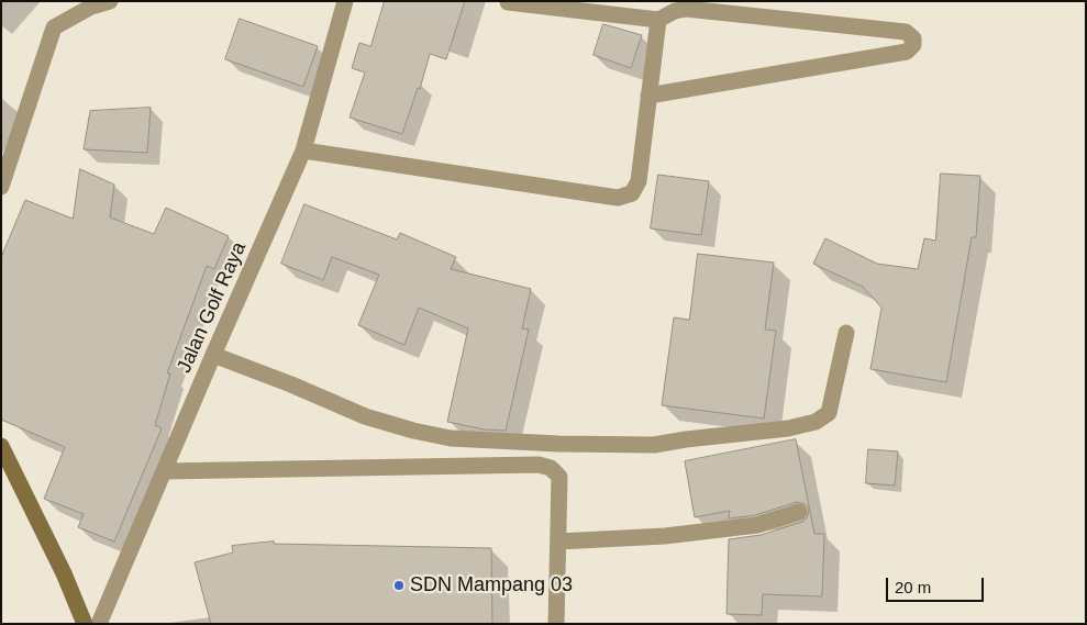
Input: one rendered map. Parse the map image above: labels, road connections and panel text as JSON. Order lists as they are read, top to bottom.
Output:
{
  "streets": {
    "street": ["Jalan Golf Raya"]
  },
  "places": ["SDN Mampang 03"],
  "scale_bar": "20 m"
}
